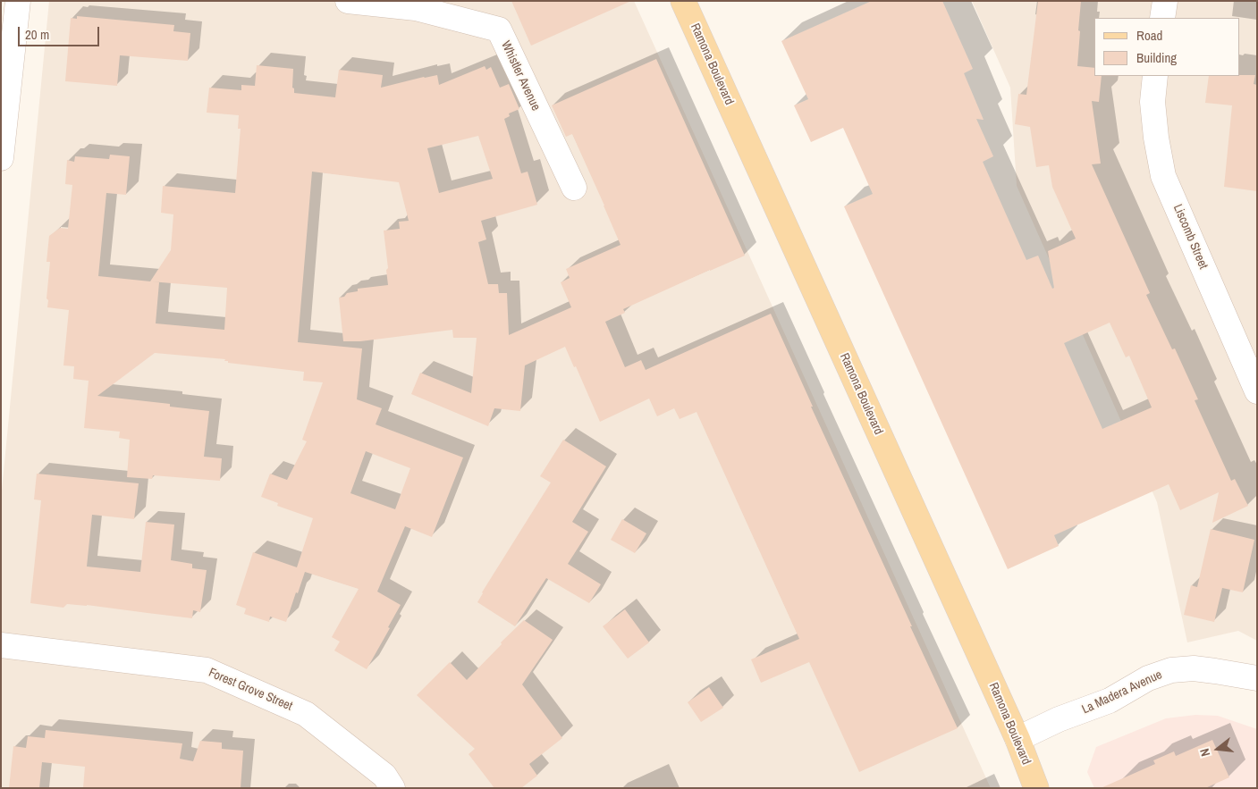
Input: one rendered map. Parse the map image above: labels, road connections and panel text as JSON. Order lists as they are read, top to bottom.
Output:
{
  "streets": {
    "main road": ["Ramona Boulevard"],
    "street": [
      "Whistler Avenue",
      "Liscomb Street",
      "Forest Grove Street",
      "La Madera Avenue"
    ]
  },
  "crossings": [
    ["Ramona Boulevard", "La Madera Avenue"]
  ],
  "legend": ["Road", "Building"],
  "scale_bar": "20 m",
  "north": "left"
}
